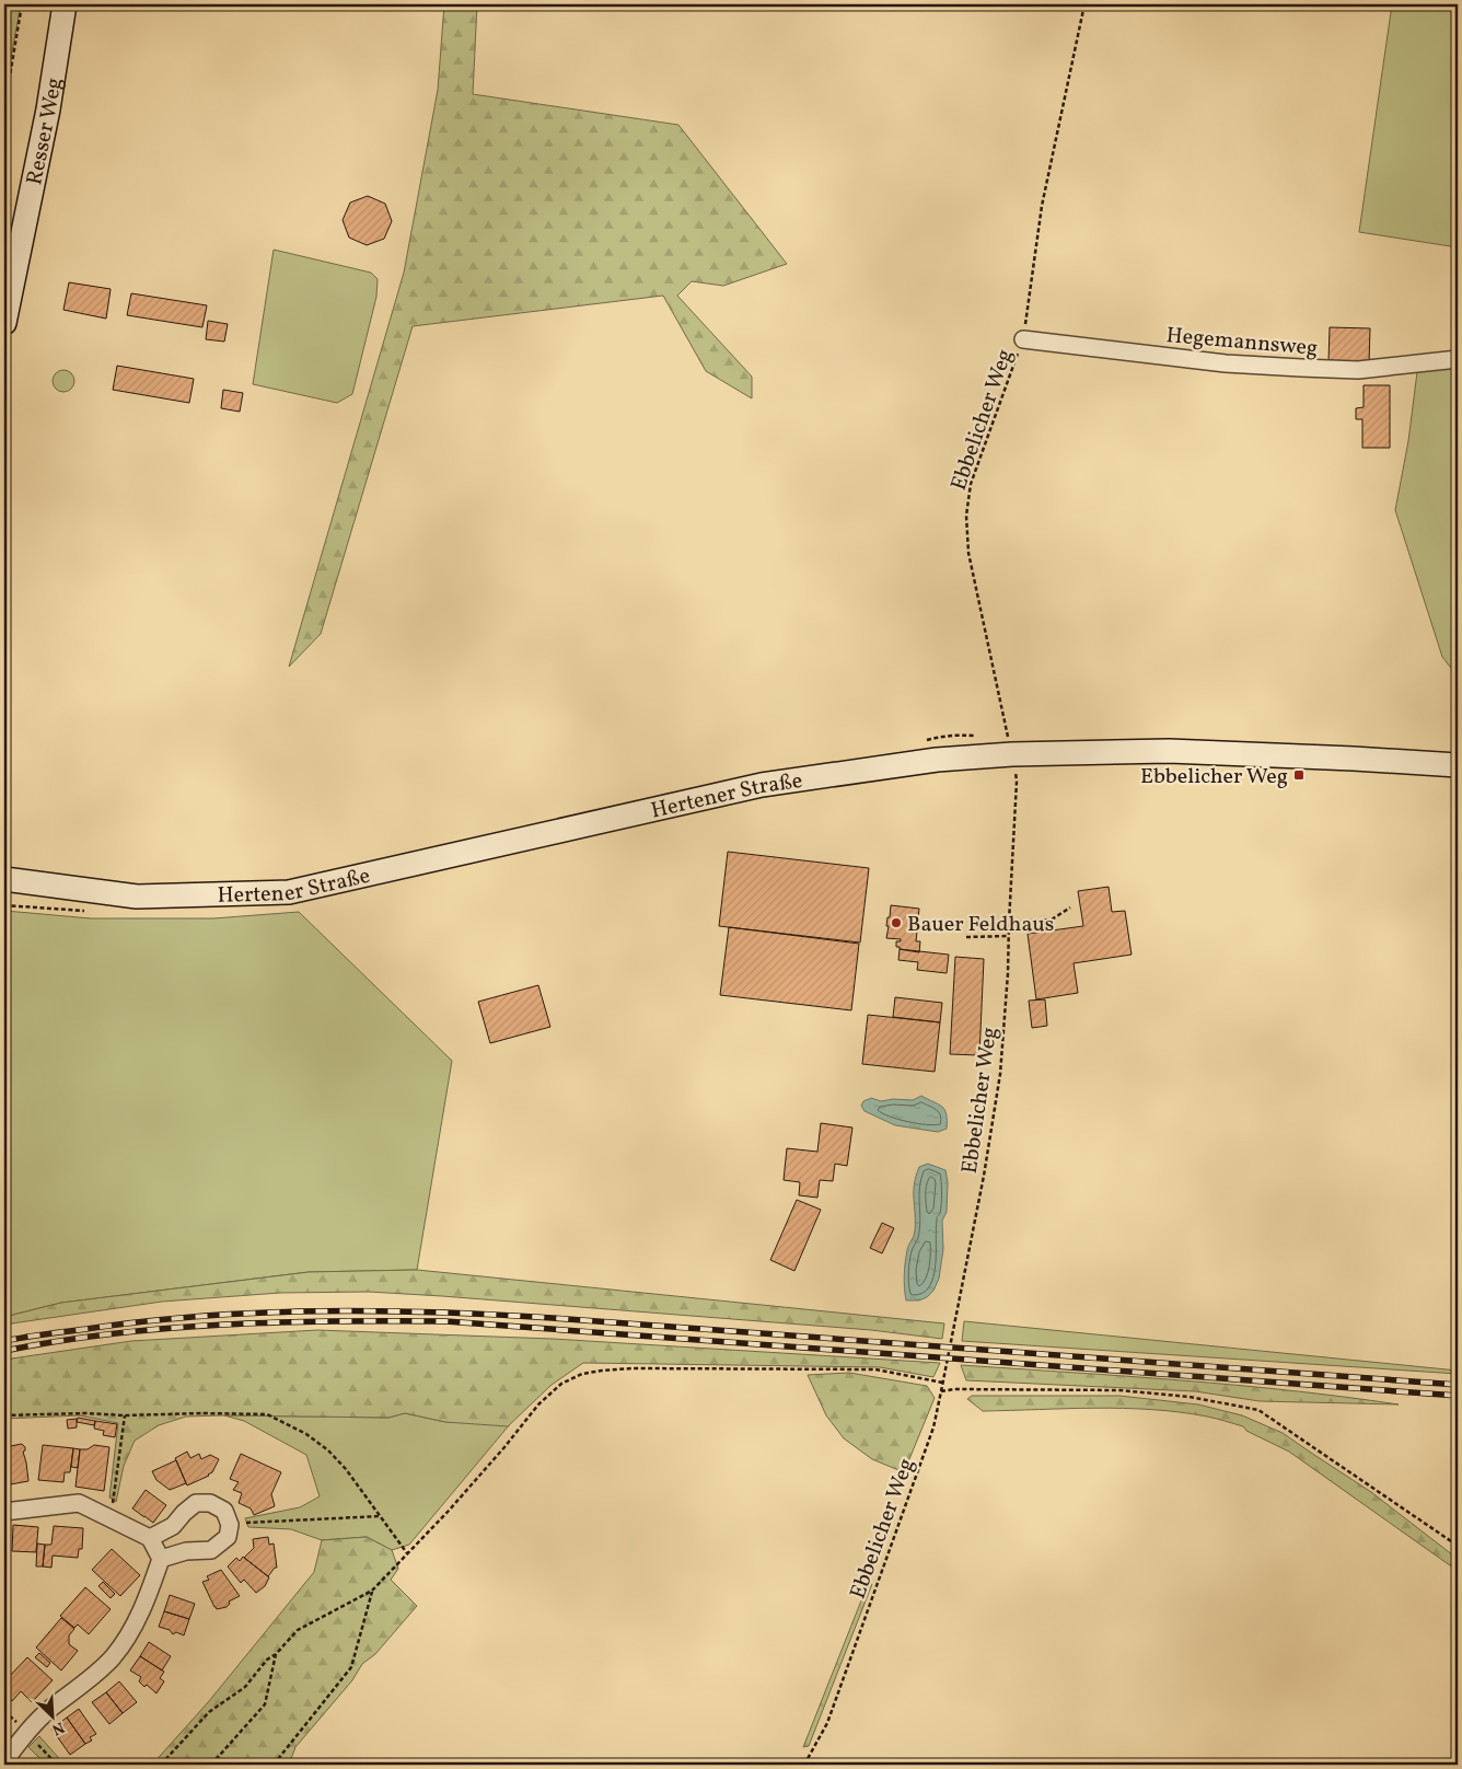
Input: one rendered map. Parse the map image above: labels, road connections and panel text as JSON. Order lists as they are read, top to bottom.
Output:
{
  "streets": {
    "main road": ["Resser Weg", "Hertener Straße"],
    "street": ["Hegemannsweg"],
    "path": ["Ebbelicher Weg"]
  },
  "crossings": [
    ["Hegemannsweg", "Ebbelicher Weg"],
    ["Ebbelicher Weg", "Hertener Straße"]
  ],
  "places": {
    "transit": ["Ebbelicher Weg"],
    "other": ["Bauer Feldhaus"]
  },
  "north": "bottom right"
}
